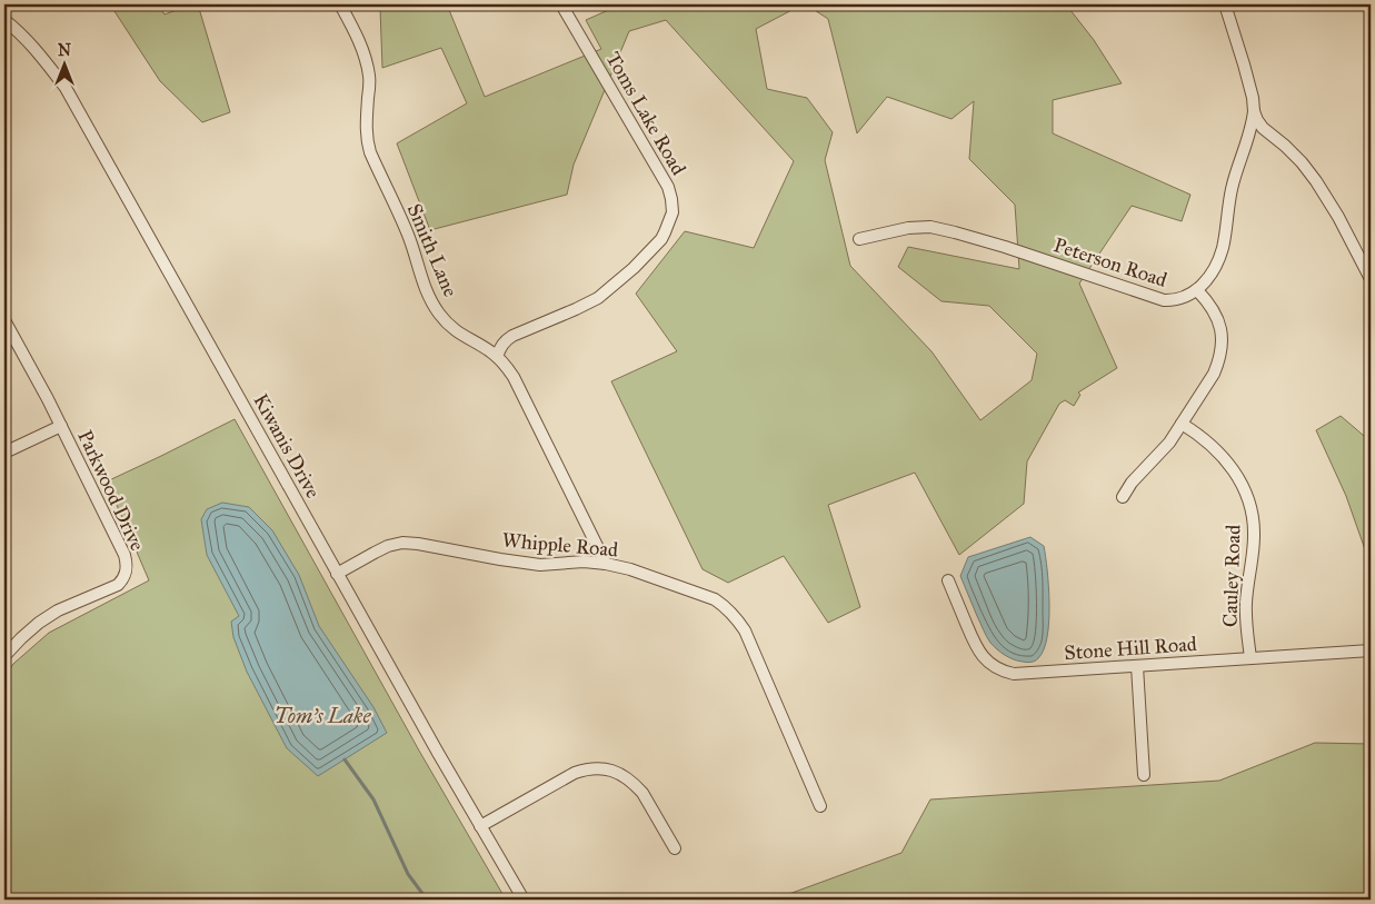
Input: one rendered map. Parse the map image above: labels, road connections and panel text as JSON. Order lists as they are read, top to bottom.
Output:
{
  "streets": {
    "street": [
      "Toms Lake Road",
      "Smith Lane",
      "Peterson Road",
      "Kiwanis Drive",
      "Parkwood Drive",
      "Whipple Road",
      "Cauley Road",
      "Stone Hill Road"
    ]
  },
  "crossings": [
    ["Toms Lake Road", "Smith Lane"],
    ["Smith Lane", "Whipple Road"],
    ["Kiwanis Drive", "Whipple Road"],
    ["Cauley Road", "Stone Hill Road"]
  ],
  "water": ["Tom's Lake"],
  "north": "top"
}
